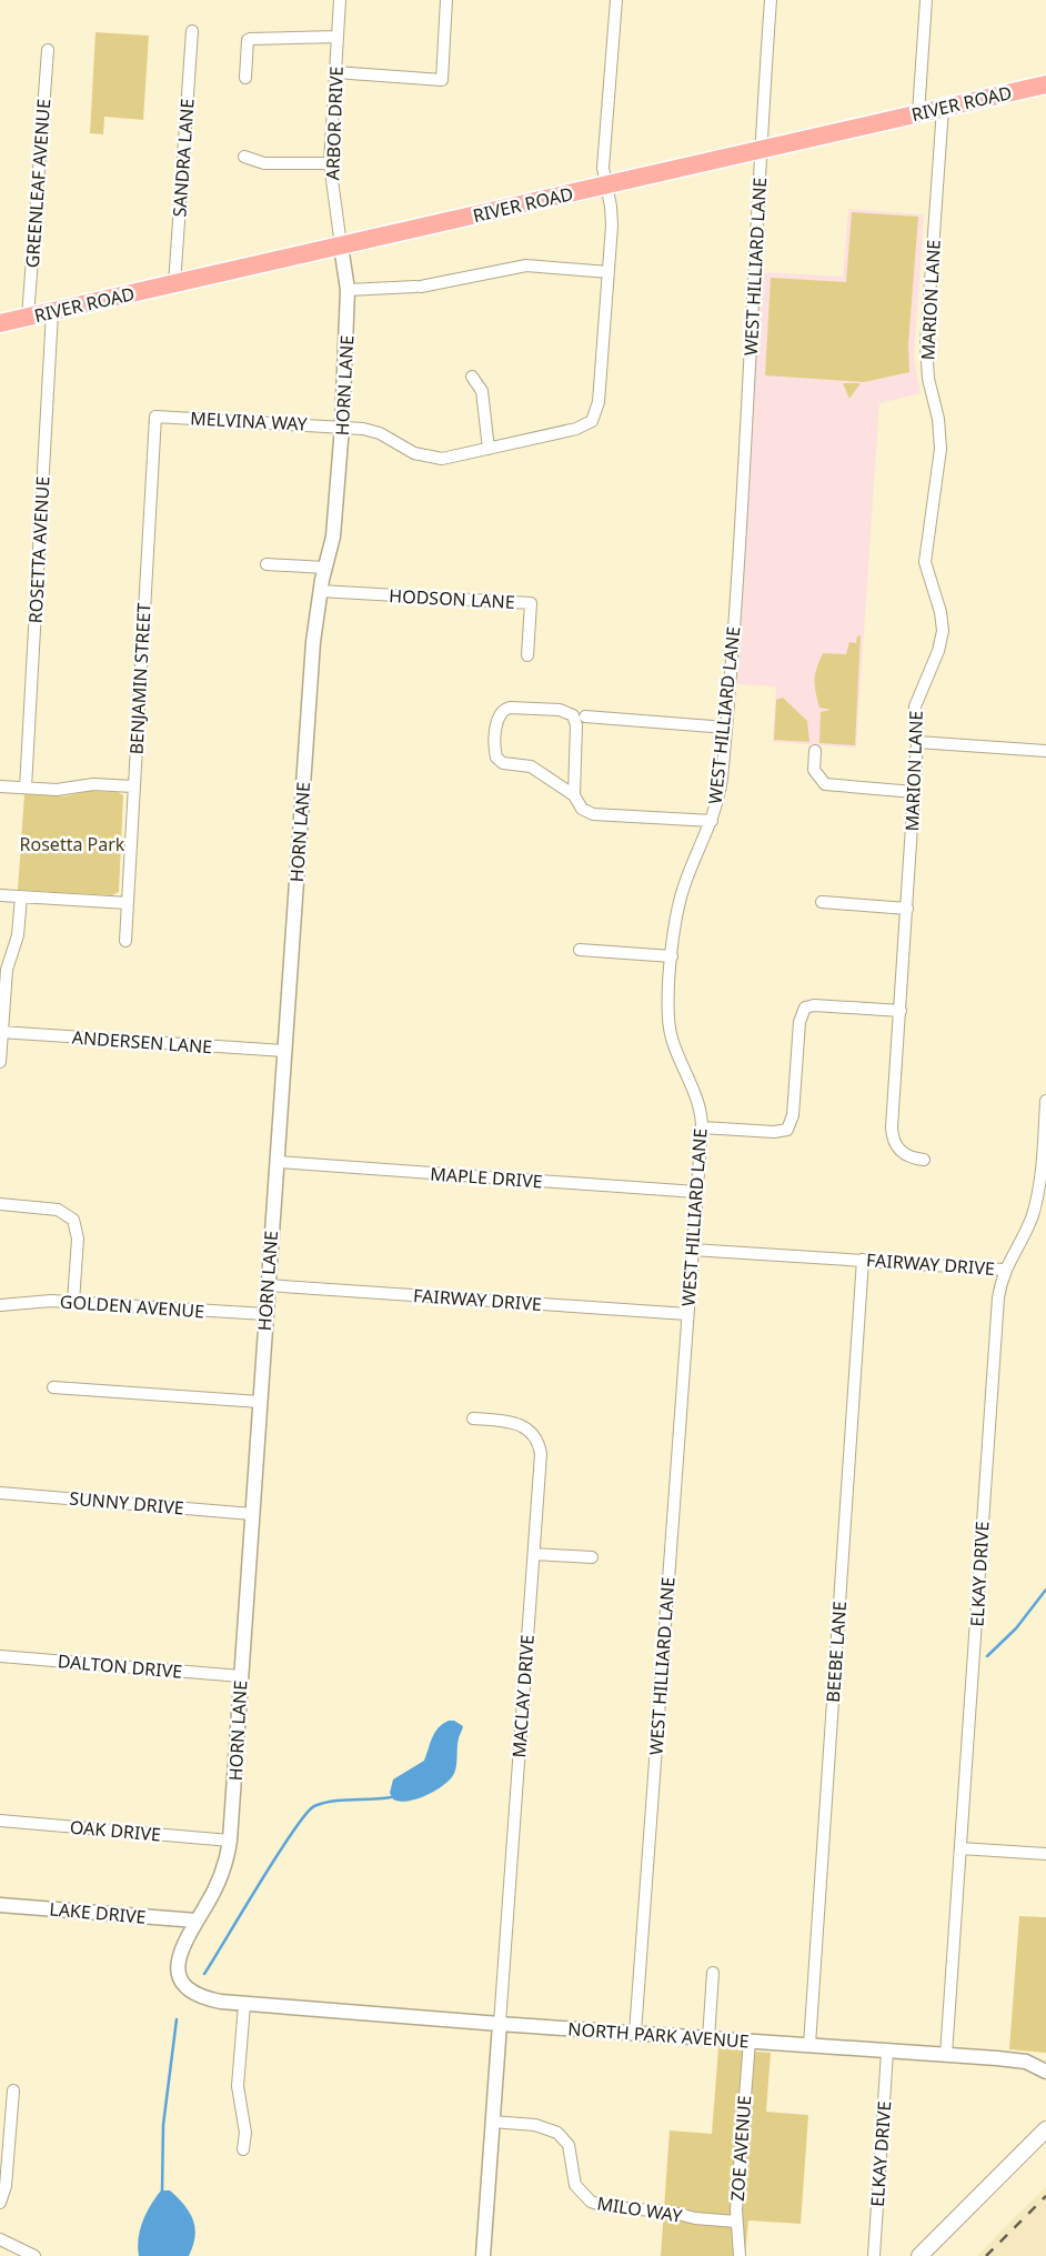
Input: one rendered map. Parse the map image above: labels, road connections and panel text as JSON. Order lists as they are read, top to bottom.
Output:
{
  "streets": {
    "main road": ["RIVER ROAD"],
    "street": [
      "ARBOR DRIVE",
      "SANDRA LANE",
      "GREENLEAF AVENUE",
      "WEST HILLIARD LANE",
      "MARION LANE",
      "HORN LANE",
      "MELVINA WAY",
      "ROSETTA AVENUE",
      "HODSON LANE",
      "BENJAMIN STREET",
      "ANDERSEN LANE",
      "MAPLE DRIVE",
      "FAIRWAY DRIVE",
      "GOLDEN AVENUE",
      "SUNNY DRIVE",
      "ELKAY DRIVE",
      "BEEBE LANE",
      "DALTON DRIVE",
      "MACLAY DRIVE",
      "OAK DRIVE",
      "LAKE DRIVE",
      "NORTH PARK AVENUE",
      "ZOE AVENUE",
      "MILO WAY"
    ]
  },
  "crossings": [
    ["RIVER ROAD", "ARBOR DRIVE"],
    ["RIVER ROAD", "SANDRA LANE"],
    ["RIVER ROAD", "GREENLEAF AVENUE"],
    ["RIVER ROAD", "WEST HILLIARD LANE"],
    ["RIVER ROAD", "MARION LANE"],
    ["RIVER ROAD", "HORN LANE"],
    ["RIVER ROAD", "ROSETTA AVENUE"],
    ["ARBOR DRIVE", "HORN LANE"],
    ["WEST HILLIARD LANE", "MAPLE DRIVE"],
    ["WEST HILLIARD LANE", "FAIRWAY DRIVE"],
    ["WEST HILLIARD LANE", "NORTH PARK AVENUE"],
    ["HORN LANE", "MELVINA WAY"],
    ["HORN LANE", "HODSON LANE"],
    ["HORN LANE", "ANDERSEN LANE"],
    ["HORN LANE", "MAPLE DRIVE"],
    ["HORN LANE", "FAIRWAY DRIVE"],
    ["HORN LANE", "GOLDEN AVENUE"],
    ["HORN LANE", "SUNNY DRIVE"],
    ["HORN LANE", "DALTON DRIVE"],
    ["HORN LANE", "MACLAY DRIVE"],
    ["HORN LANE", "OAK DRIVE"],
    ["HORN LANE", "LAKE DRIVE"],
    ["HORN LANE", "NORTH PARK AVENUE"],
    ["MELVINA WAY", "BENJAMIN STREET"],
    ["FAIRWAY DRIVE", "ELKAY DRIVE"],
    ["FAIRWAY DRIVE", "BEEBE LANE"],
    ["ELKAY DRIVE", "NORTH PARK AVENUE"],
    ["BEEBE LANE", "NORTH PARK AVENUE"],
    ["MACLAY DRIVE", "NORTH PARK AVENUE"],
    ["NORTH PARK AVENUE", "ZOE AVENUE"],
    ["ZOE AVENUE", "MILO WAY"]
  ],
  "parks": ["Rosetta Park"]
}
